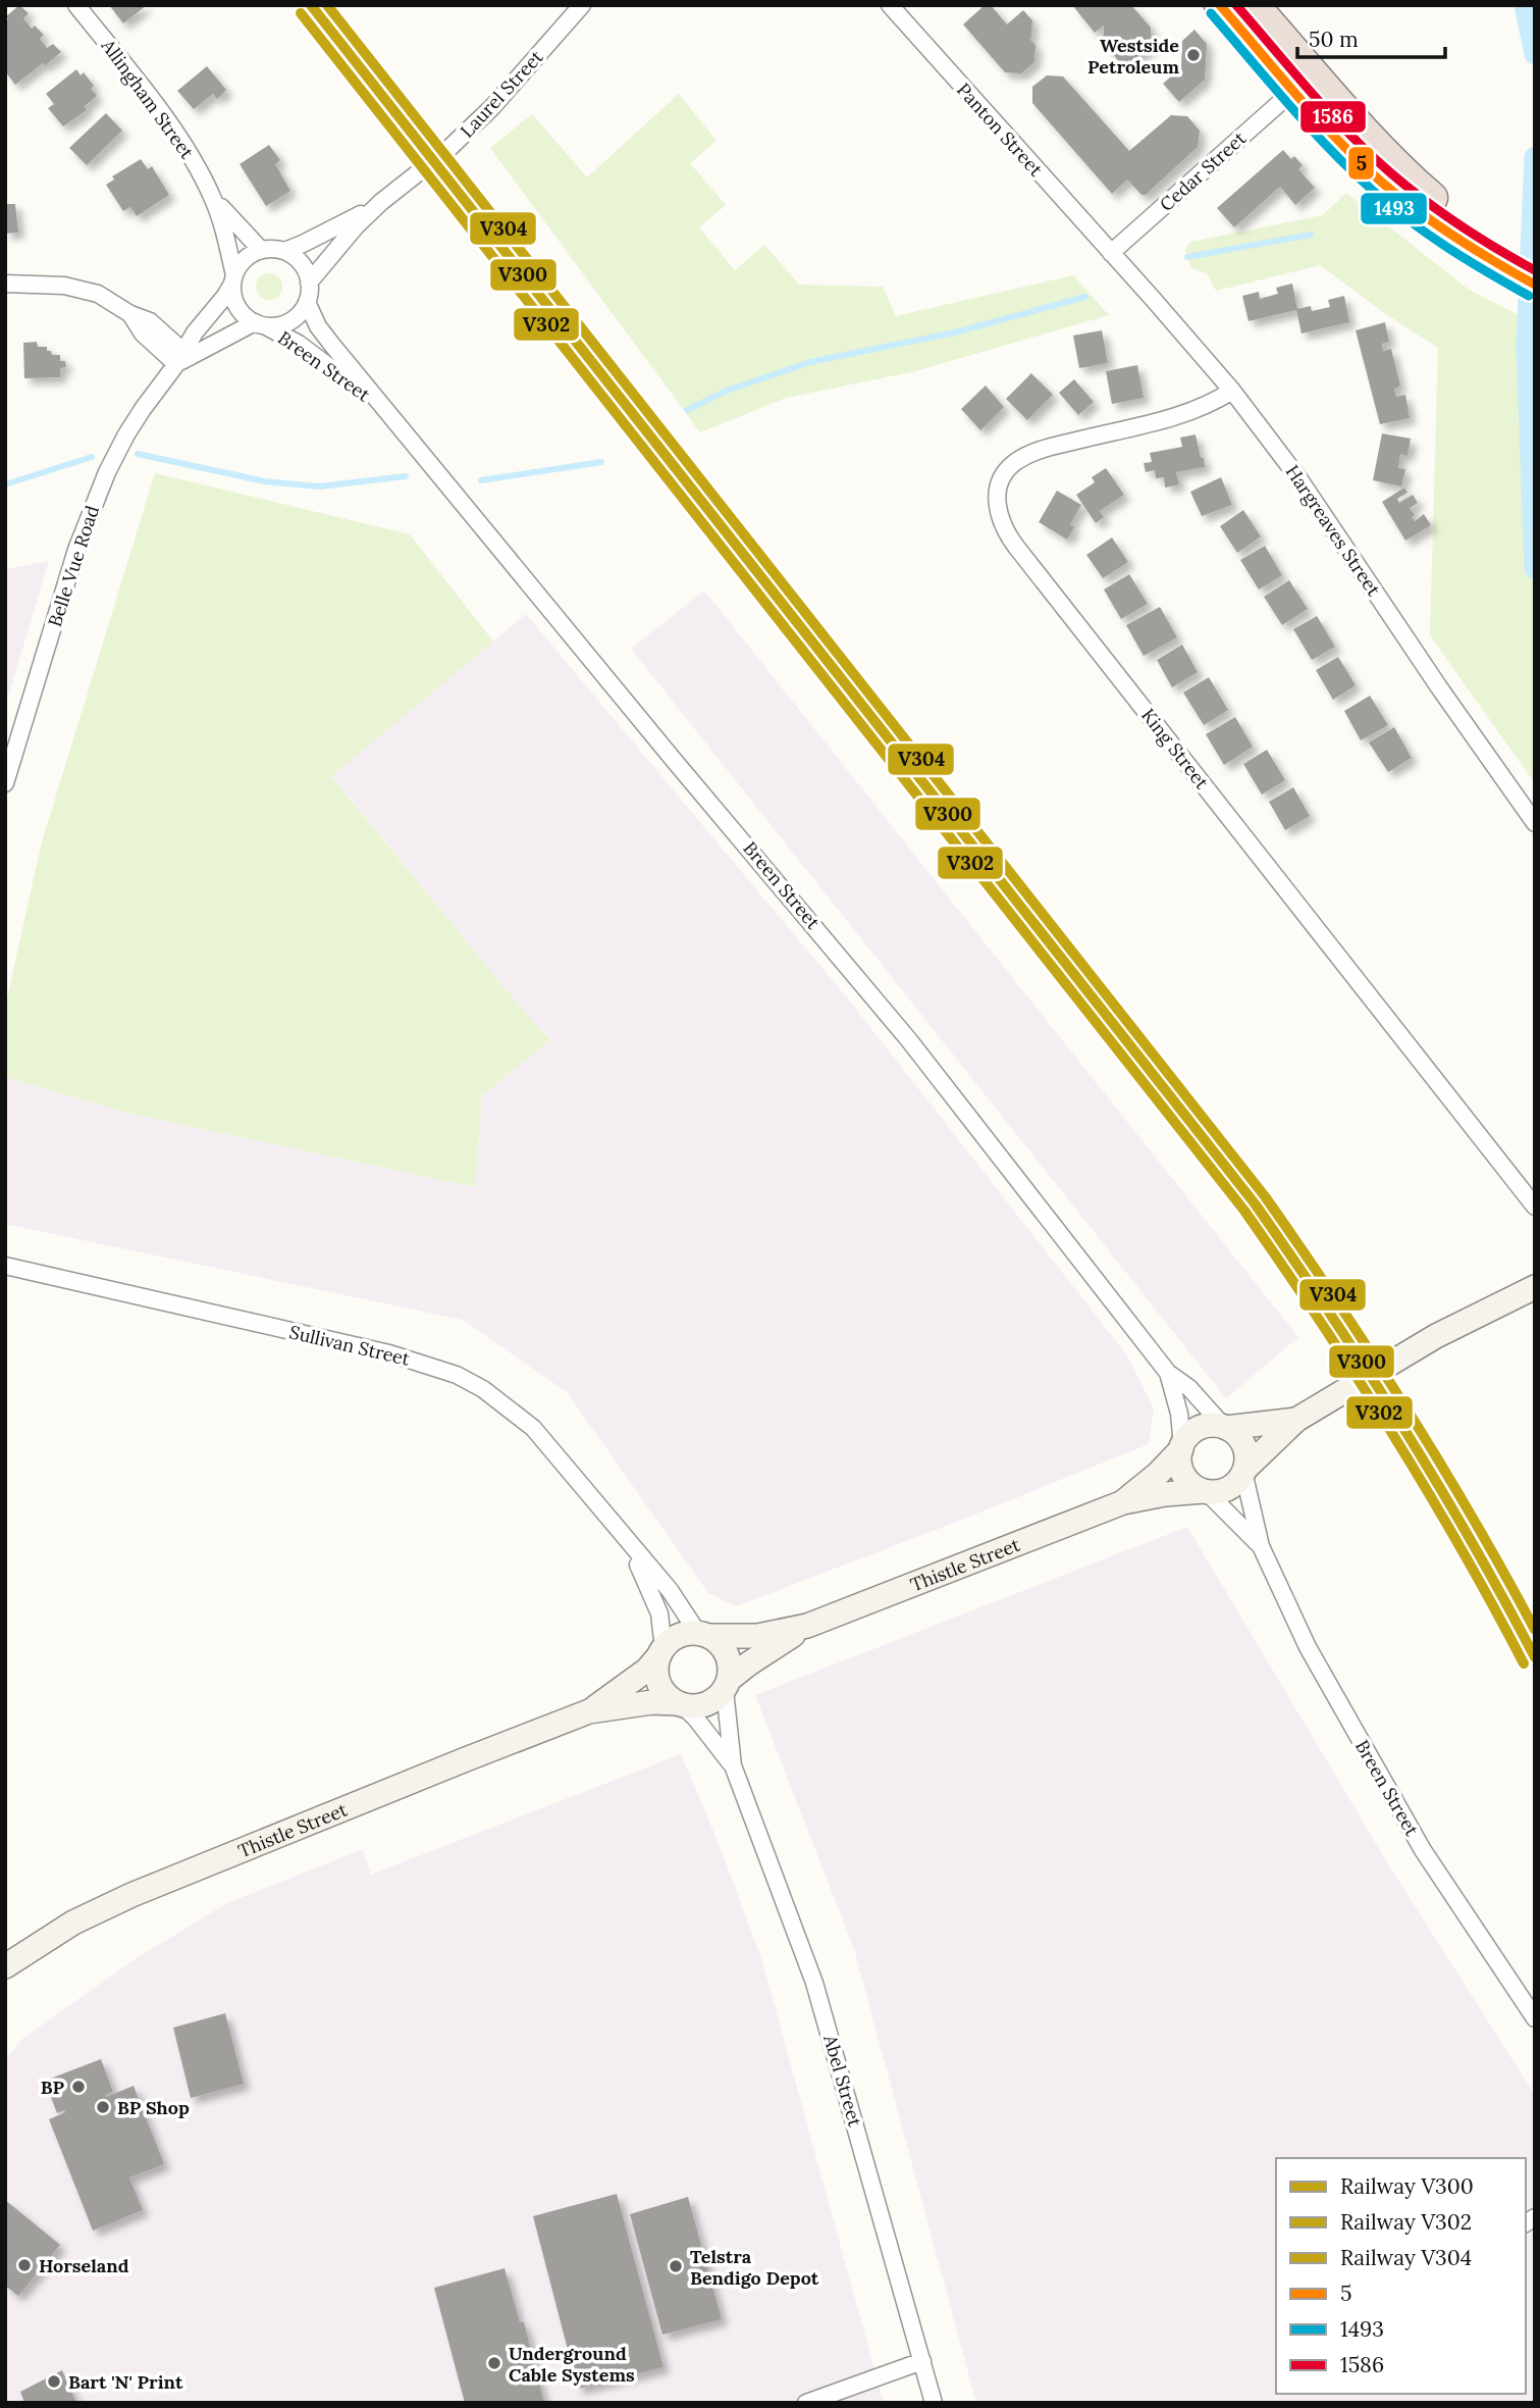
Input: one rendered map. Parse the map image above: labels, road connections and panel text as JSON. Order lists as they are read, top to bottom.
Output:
{
  "streets": {
    "street": [
      "Laurel Street",
      "Allingham Street",
      "Panton Street",
      "Cedar Street",
      "Breen Street",
      "Hargreaves Street",
      "Belle Vue Road",
      "King Street",
      "Sullivan Street",
      "Thistle Street",
      "Abel Street"
    ]
  },
  "crossings": [
    ["Laurel Street", "Allingham Street"],
    ["Laurel Street", "Breen Street"],
    ["Laurel Street", "Belle Vue Road"],
    ["Allingham Street", "Breen Street"],
    ["Allingham Street", "Belle Vue Road"],
    ["Panton Street", "Cedar Street"],
    ["Panton Street", "Hargreaves Street"],
    ["Cedar Street", "Hargreaves Street"],
    ["Breen Street", "Belle Vue Road"],
    ["Breen Street", "Thistle Street"],
    ["Hargreaves Street", "King Street"],
    ["Sullivan Street", "Thistle Street"],
    ["Sullivan Street", "Abel Street"],
    ["Thistle Street", "Abel Street"]
  ],
  "places": [
    "Westside Petroleum",
    "BP",
    "BP Shop",
    "Horseland",
    "Telstra Bendigo Depot",
    "Underground Cable Systems",
    "Bart 'N' Print"
  ],
  "lines": [
    "rail line V300",
    "rail line V304",
    "transit line 5",
    "transit line 1586",
    "rail line V302",
    "transit line 1493"
  ],
  "legend": [
    "Railway V300",
    "Railway V302",
    "Railway V304",
    "5",
    "1493",
    "1586"
  ],
  "scale_bar": "50 m"
}
